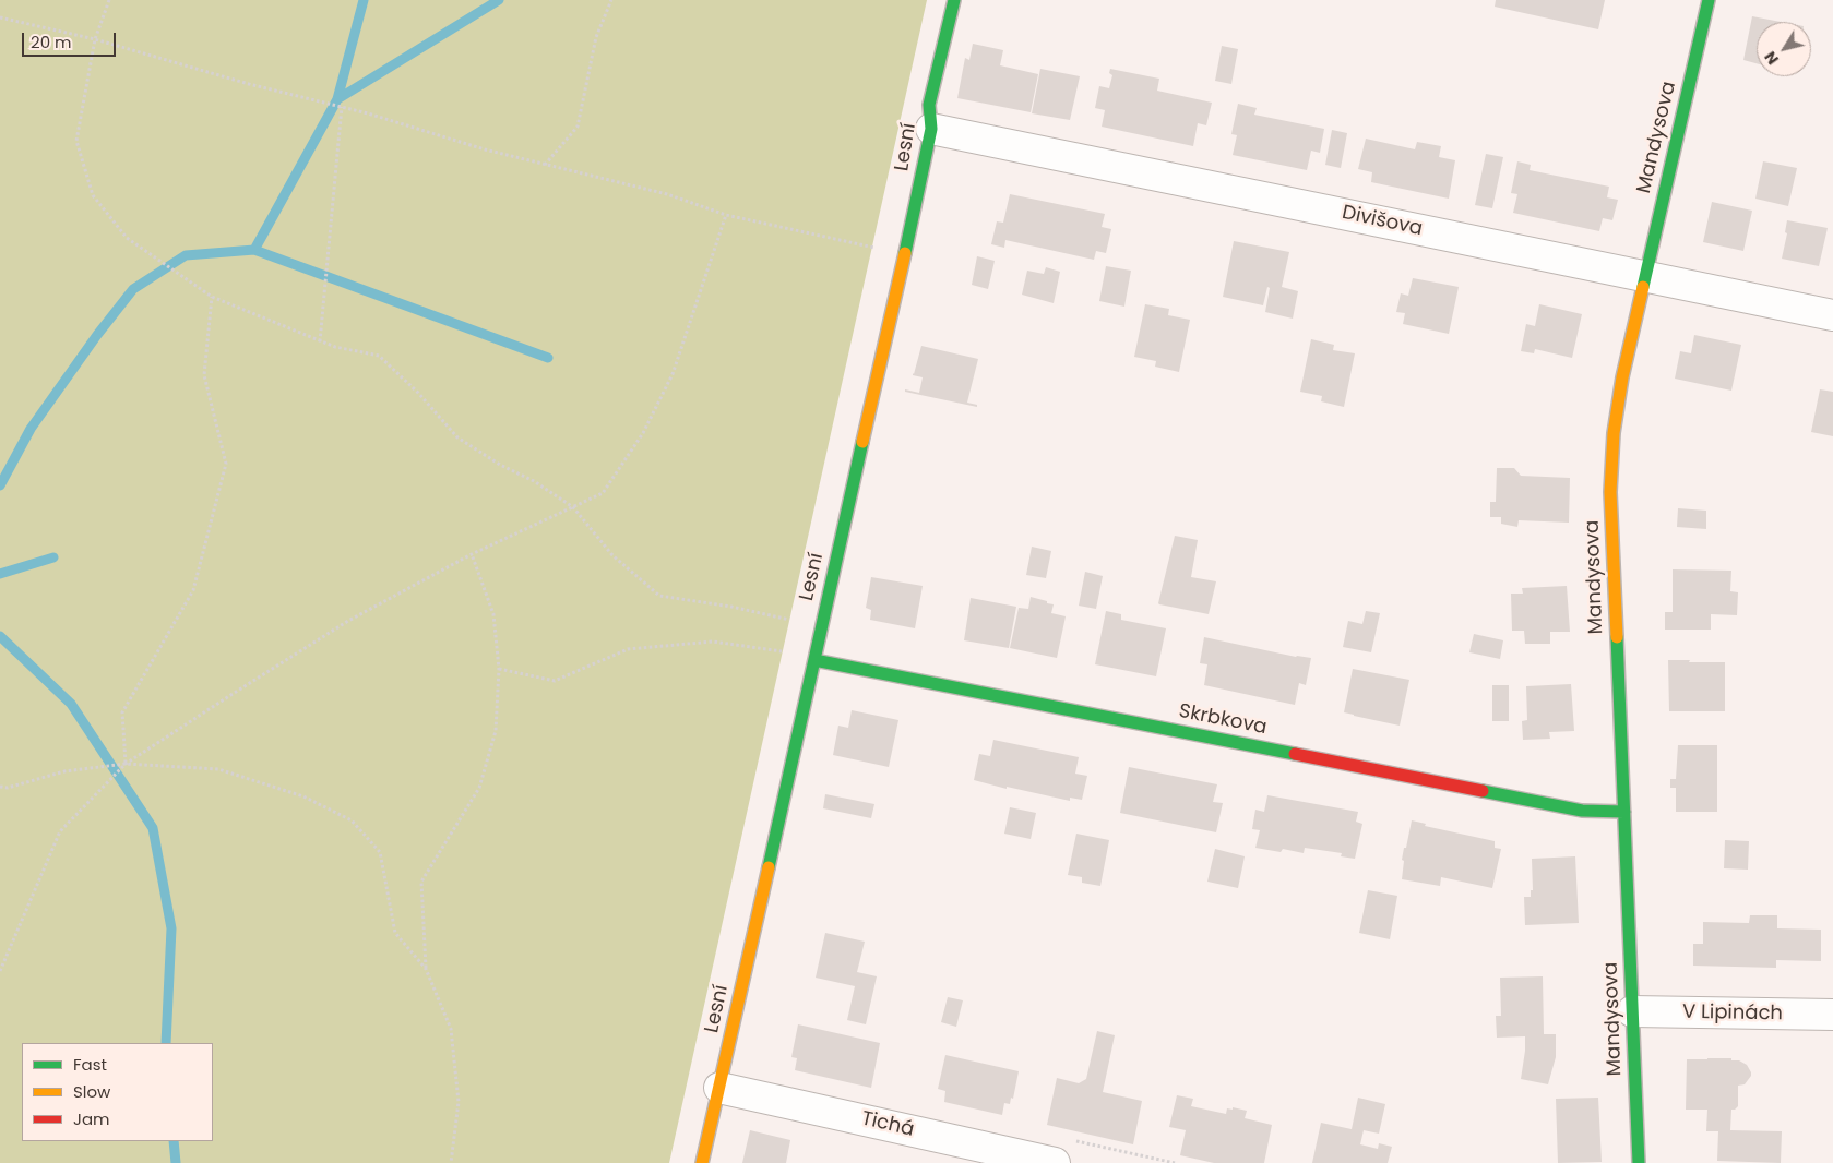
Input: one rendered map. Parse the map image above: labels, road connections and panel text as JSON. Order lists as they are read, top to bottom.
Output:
{
  "streets": {
    "street": [
      "Mandysova",
      "Lesní",
      "Divišova",
      "Skrbkova",
      "V Lipinách",
      "Tichá"
    ]
  },
  "crossings": [
    ["Mandysova", "Divišova"],
    ["Mandysova", "Skrbkova"],
    ["Mandysova", "V Lipinách"],
    ["Lesní", "Divišova"],
    ["Lesní", "Skrbkova"],
    ["Lesní", "Tichá"]
  ],
  "legend": ["Fast", "Slow", "Jam"],
  "scale_bar": "20 m",
  "north": "bottom left"
}
